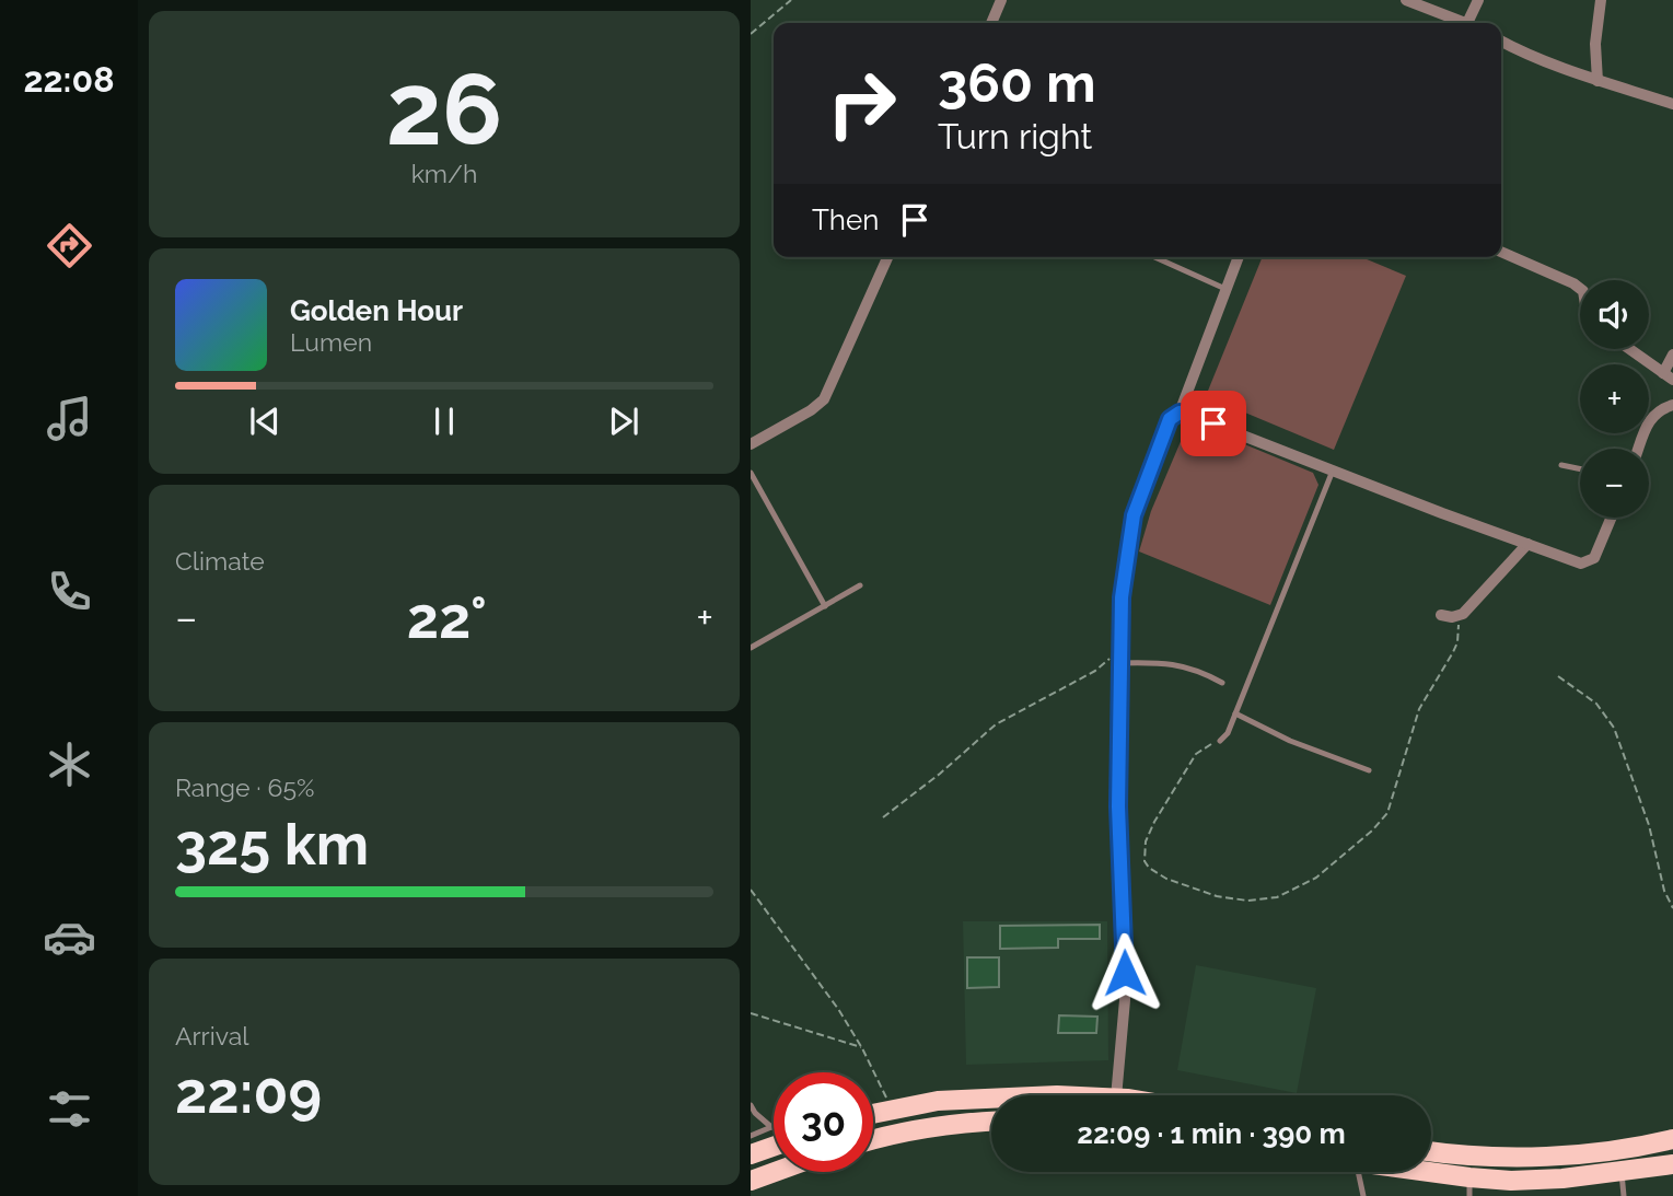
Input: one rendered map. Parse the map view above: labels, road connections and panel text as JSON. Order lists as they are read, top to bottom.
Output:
{
  "page": {
    "tabs": "22:08",
    "tile": [
      ["26", "km/h"],
      "Climate",
      ["Range · 65%", "325 km"],
      ["Arrival", "22:09"]
    ],
    "turn": ["360 m", "Turn right"],
    "then": "Then",
    "song": ["Golden Hour", "Lumen"],
    "map_buttons": ["+", "−"],
    "heat": ["−", "22°", "+"],
    "limit": "30",
    "trip": "22:09 · 1 min · 390 m"
  }
}
